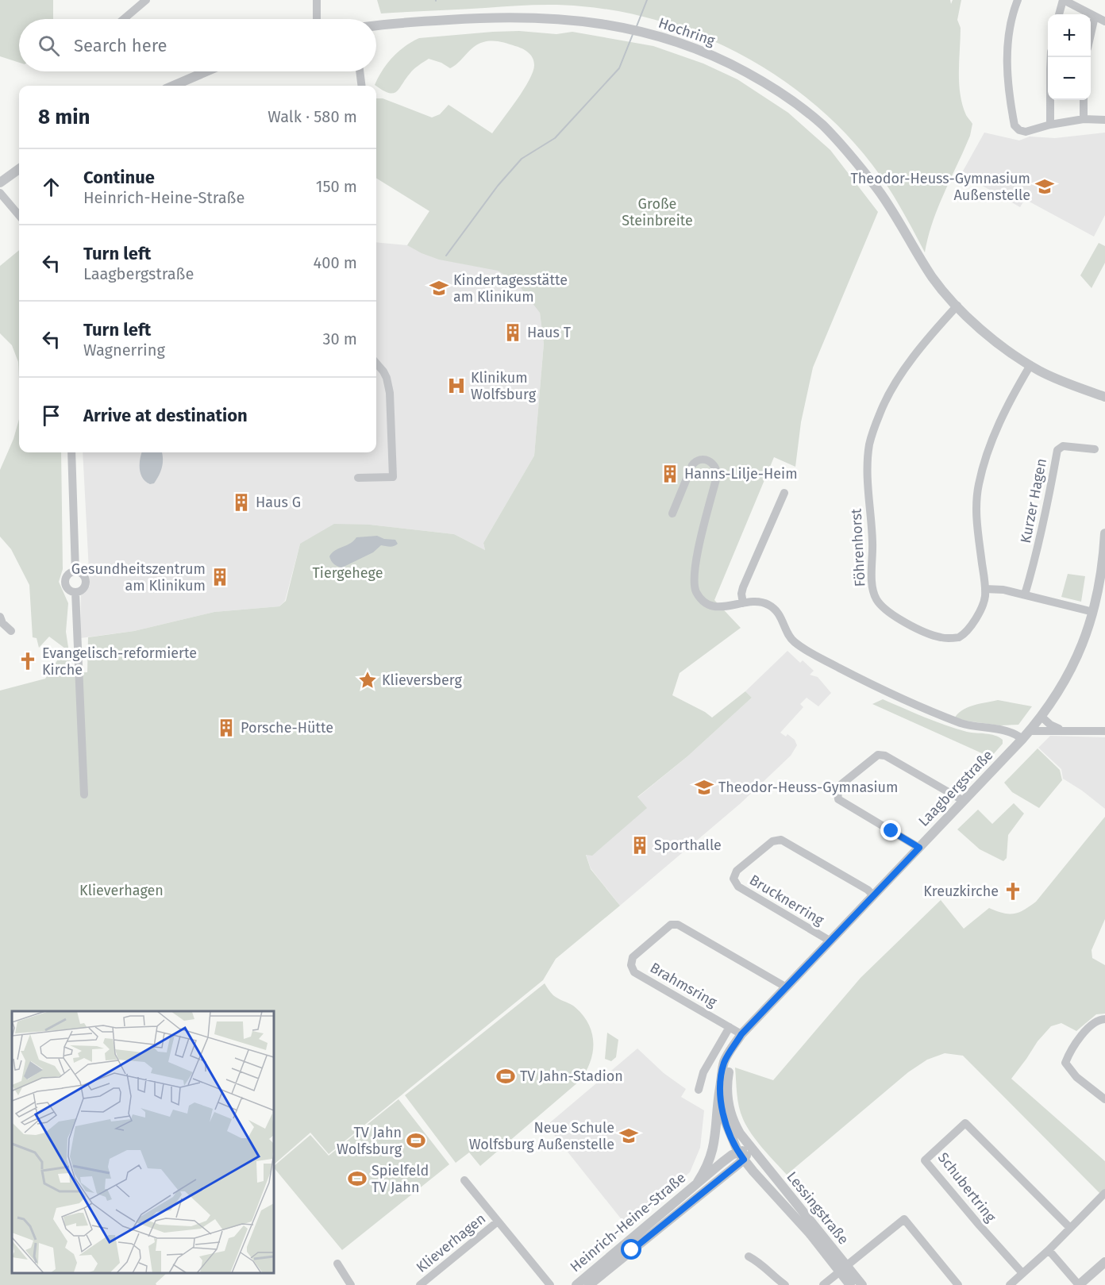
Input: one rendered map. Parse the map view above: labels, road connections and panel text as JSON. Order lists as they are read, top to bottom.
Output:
{
  "streets": {
    "street": [
      "Hochring",
      "Kurzer Hagen",
      "Föhrenhorst",
      "Laagbergstraße",
      "Brucknerring",
      "Brahmsring",
      "Schubertring",
      "Lessingstraße",
      "Heinrich-Heine-Straße",
      "Klieverhagen"
    ]
  },
  "crossings": [
    ["Hochring", "Föhrenhorst"],
    ["Laagbergstraße", "Brucknerring"],
    ["Laagbergstraße", "Brahmsring"],
    ["Laagbergstraße", "Lessingstraße"],
    ["Laagbergstraße", "Heinrich-Heine-Straße"],
    ["Lessingstraße", "Heinrich-Heine-Straße"]
  ],
  "parks": ["Große Steinbreite", "Tiergehege", "Klieverhagen"],
  "places": {
    "school or university": [
      "Theodor-Heuss-Gymnasium Außenstelle",
      "Kindertagesstätte am Klinikum",
      "Theodor-Heuss-Gymnasium",
      "Neue Schule Wolfsburg Außenstelle"
    ],
    "building": [
      "Haus T",
      "Hanns-Lilje-Heim",
      "Haus G",
      "Gesundheitszentrum am Klinikum",
      "Porsche-Hütte",
      "Sporthalle"
    ],
    "hospital": ["Klinikum Wolfsburg"],
    "church": ["Evangelisch-reformierte Kirche", "Kreuzkirche"],
    "place": ["Klieversberg"],
    "sports": ["TV Jahn-Stadion", "TV Jahn Wolfsburg", "Spielfeld TV Jahn"]
  },
  "page": {
    "map_buttons": ["+", "−"],
    "search": "Search here",
    "heading": ["8 min", "Walk · 580 m"],
    "list": [
      ["Continue", "Heinrich-Heine-Straße", "150 m"],
      ["Turn left", "Laagbergstraße", "400 m"],
      ["Turn left", "Wagnerring", "30 m"],
      "Arrive at destination"
    ]
  }
}
